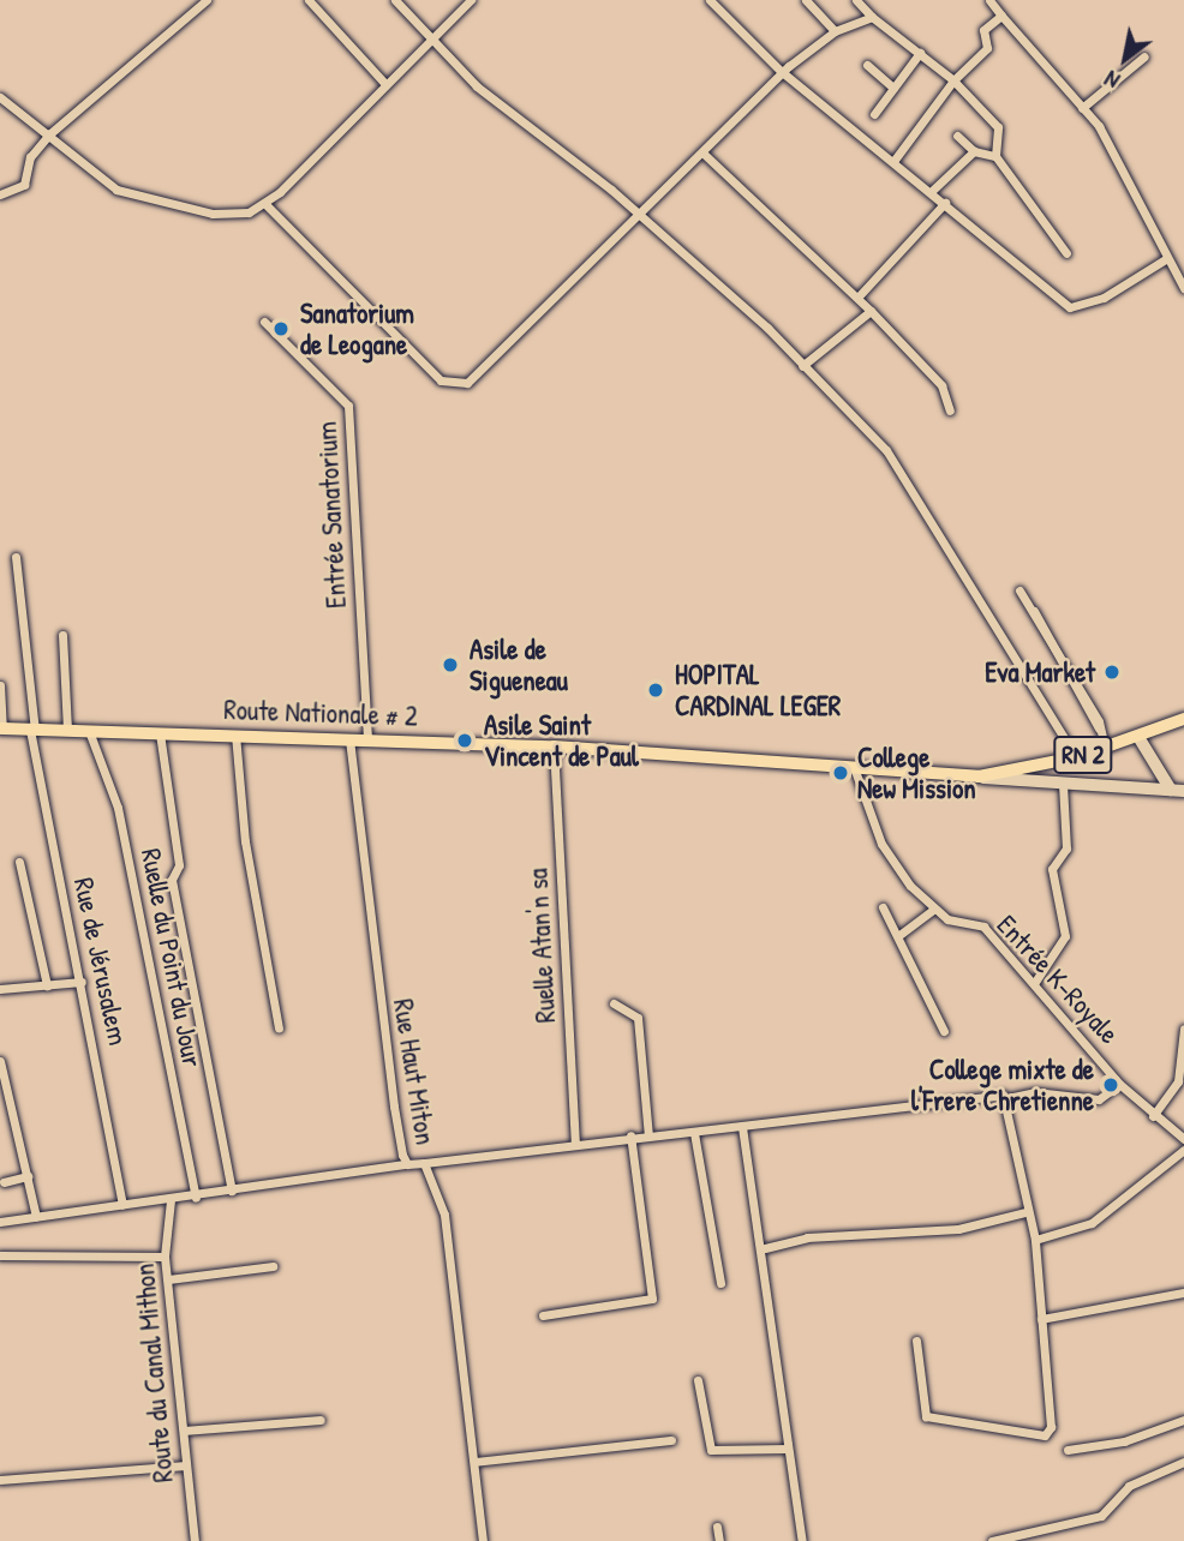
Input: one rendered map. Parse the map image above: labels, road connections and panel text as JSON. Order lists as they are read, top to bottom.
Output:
{
  "streets": {
    "main road": ["Route Nationale # 2", "RN 2"],
    "street": [
      "Entrée Sanatorium",
      "Ruelle Atan'n sa",
      "Ruelle du Point du Jour",
      "Rue de Jérusalem",
      "Entrée K-Royale",
      "Rue Haut Miton",
      "Route du Canal Mithon"
    ]
  },
  "crossings": [
    ["Entrée Sanatorium", "Route Nationale # 2"],
    ["Route Nationale # 2", "Ruelle Atan'n sa"],
    ["Route Nationale # 2", "Ruelle du Point du Jour"],
    ["Route Nationale # 2", "Rue de Jérusalem"],
    ["Route Nationale # 2", "Rue Haut Miton"]
  ],
  "places": [
    "Sanatorium de Leogane",
    "Asile de Sigueneau",
    "Eva Market",
    "HOPITAL CARDINAL LEGER",
    "Asile Saint Vincent de Paul",
    "College New Mission",
    "College mixte de l'Frere Chretienne"
  ],
  "north": "bottom left"
}
